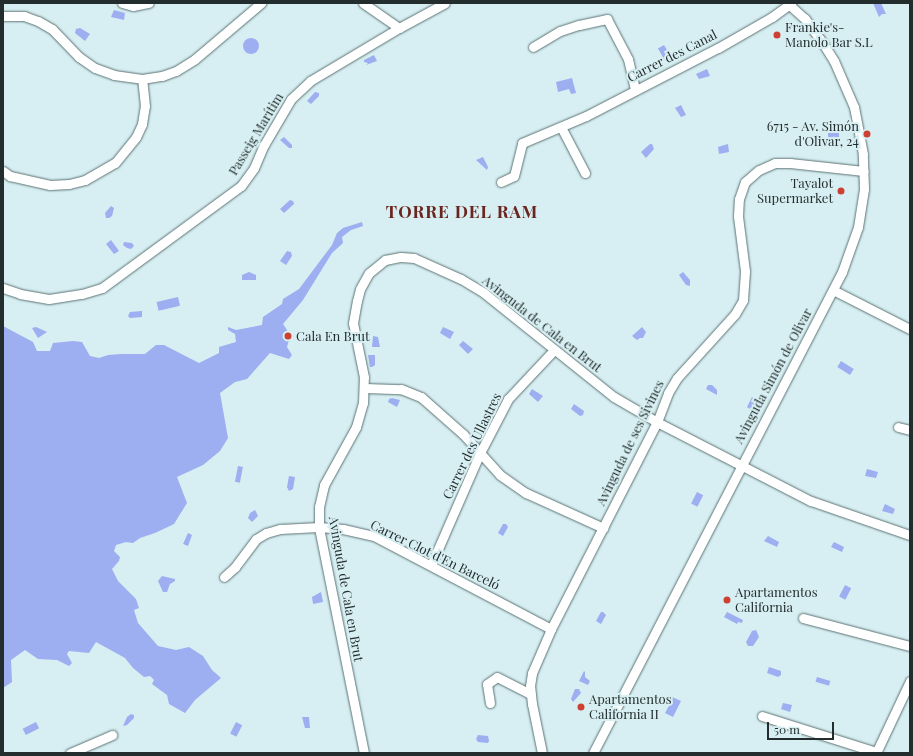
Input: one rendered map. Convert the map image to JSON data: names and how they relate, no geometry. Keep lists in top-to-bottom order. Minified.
{"streets":{"street":["Carrer des Canal","Passeig Marítim","Avinguda de Cala en Brut","Avinguda Simón de Olivar","Avinguda de ses Sivines","Carrer des Ullastres","Carrer Clot d'En Barceló"]},"crossings":[["Carrer des Canal","Avinguda Simón de Olivar"],["Avinguda de Cala en Brut","Avinguda Simón de Olivar"],["Avinguda de Cala en Brut","Avinguda de ses Sivines"],["Avinguda de Cala en Brut","Carrer des Ullastres"],["Avinguda de Cala en Brut","Carrer Clot d'En Barceló"],["Avinguda Simón de Olivar","Avinguda de ses Sivines"],["Avinguda de ses Sivines","Carrer Clot d'En Barceló"],["Carrer des Ullastres","Carrer Clot d'En Barceló"]],"districts":["TORRE DEL RAM"],"places":["Frankie's- Manolo Bar S.L","6715 - Av. Simón d'Olivar, 24","Tayalot Supermarket","Cala En Brut","Apartamentos California","Apartamentos California II"],"scale_bar":"50 m"}
